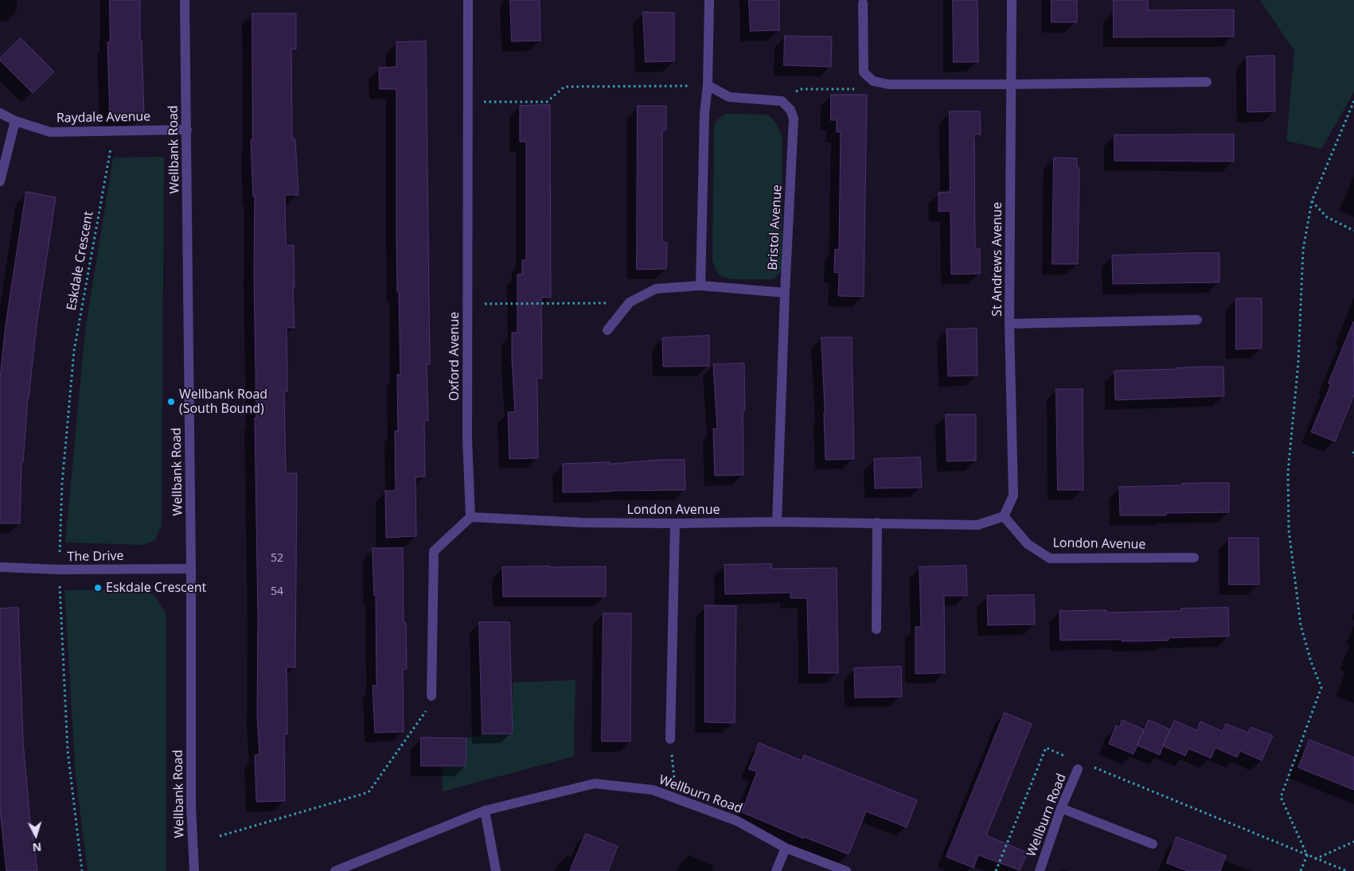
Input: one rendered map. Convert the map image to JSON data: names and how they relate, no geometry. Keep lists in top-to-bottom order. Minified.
{"streets":{"street":["Raydale Avenue","Wellbank Road","Bristol Avenue","St Andrews Avenue","Oxford Avenue","London Avenue","The Drive","Wellburn Road"],"path":["Eskdale Crescent"]},"crossings":[["Raydale Avenue","Wellbank Road"],["Raydale Avenue","Eskdale Crescent"],["Wellbank Road","The Drive"],["Bristol Avenue","London Avenue"],["St Andrews Avenue","London Avenue"],["Eskdale Crescent","The Drive"],["Oxford Avenue","London Avenue"]],"places":["Wellbank Road (South Bound)","Eskdale Crescent"],"house_numbers":["52","54"],"north":"bottom"}
